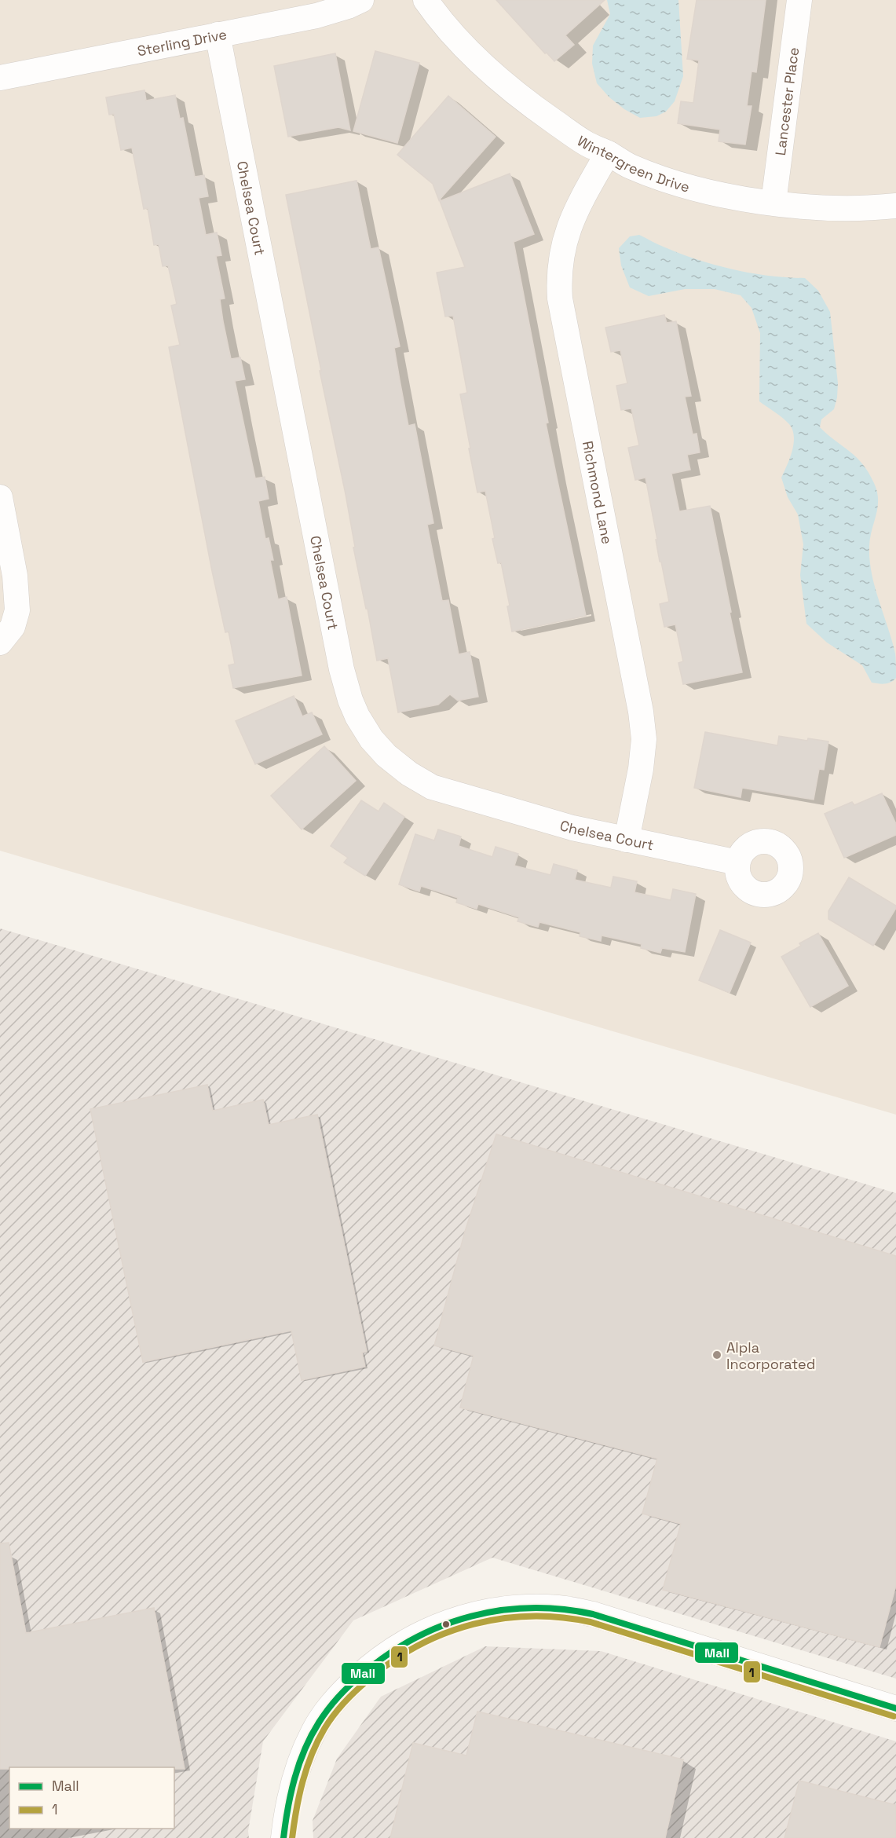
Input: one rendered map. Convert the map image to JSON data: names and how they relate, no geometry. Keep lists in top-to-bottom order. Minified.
{"streets":{"street":["Sterling Drive","Lancester Place","Wintergreen Drive","Chelsea Court","Richmond Lane"]},"crossings":[["Sterling Drive","Chelsea Court"],["Lancester Place","Wintergreen Drive"],["Wintergreen Drive","Richmond Lane"],["Chelsea Court","Richmond Lane"]],"places":["Alpla Incorporated"],"lines":["transit line Mall","transit line 1"],"legend":["Mall","1"]}
